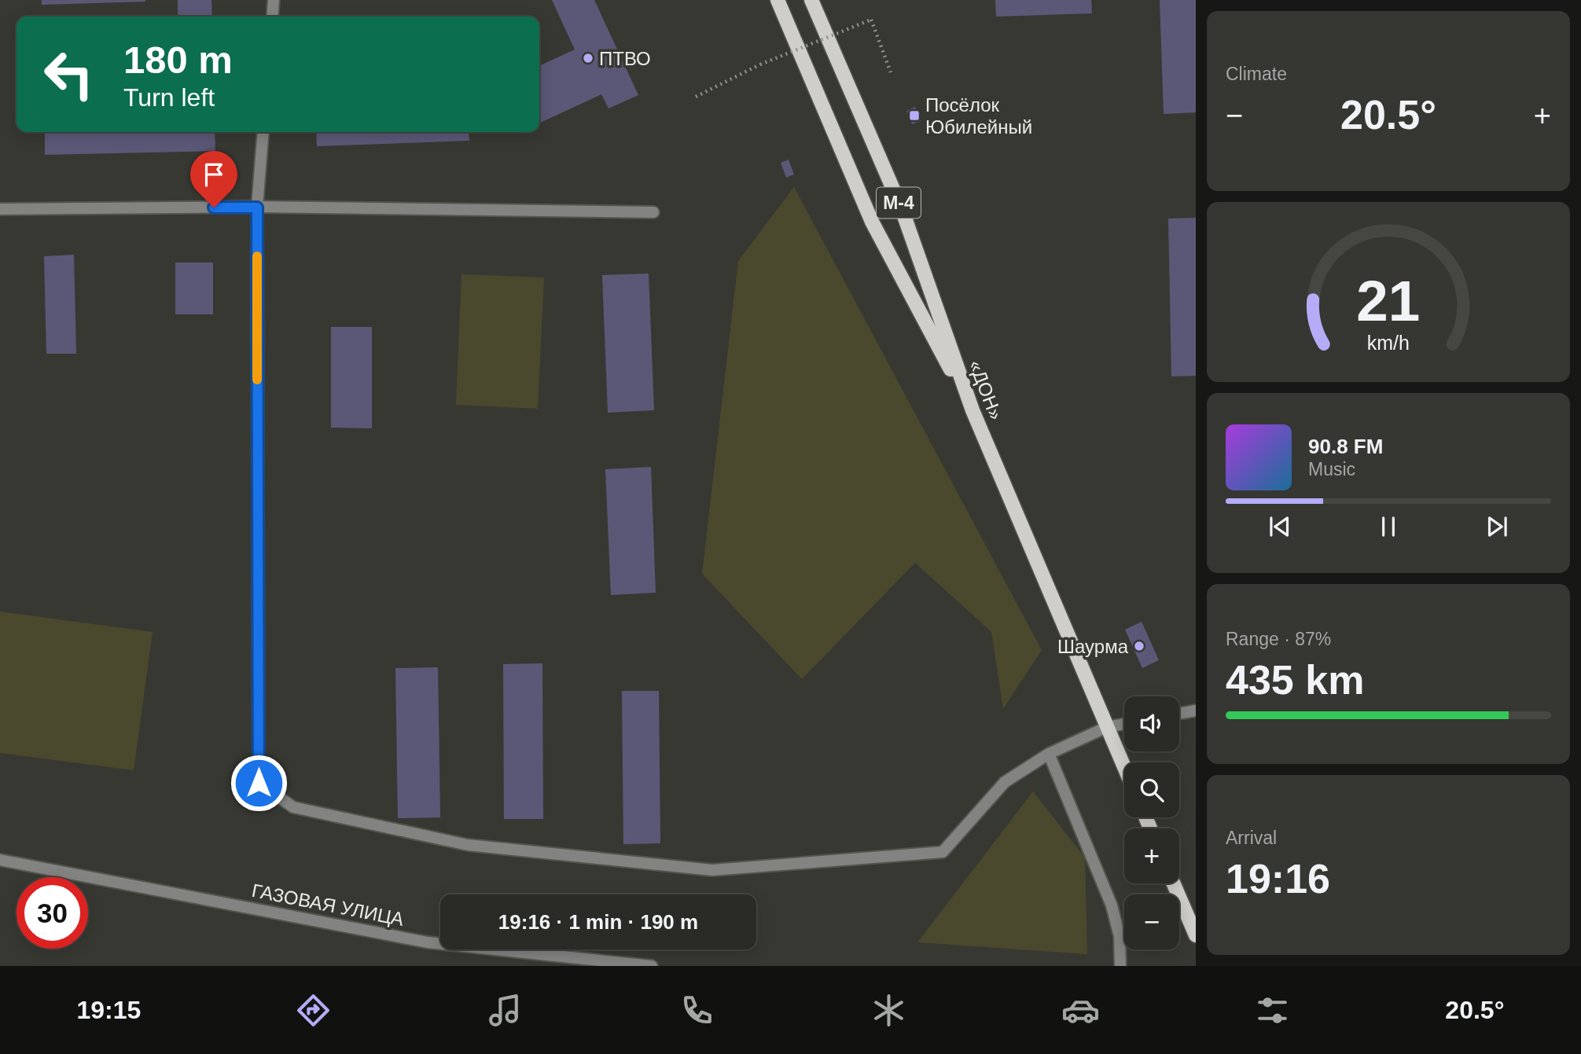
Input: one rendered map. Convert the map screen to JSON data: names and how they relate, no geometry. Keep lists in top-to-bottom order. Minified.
{"streets":{"main road":["М-4","«ДОН»"],"street":["ГАЗОВАЯ УЛИЦА"]},"places":{"other":["ПТВО","Шаурма"],"transit":["Посёлок Юбилейный"]},"page":{"tile":["Climate",["Range · 87%","435 km"],["Arrival","19:16"]],"turn":["180 m","Turn left"],"heat":["−","20.5°","+"],"song":["90.8 FM","Music"],"map_buttons":["+","−"],"limit":"30","trip":"19:16 · 1 min · 190 m","tabs":["19:15","20.5°"],"gauge":["21","km/h"]}}
